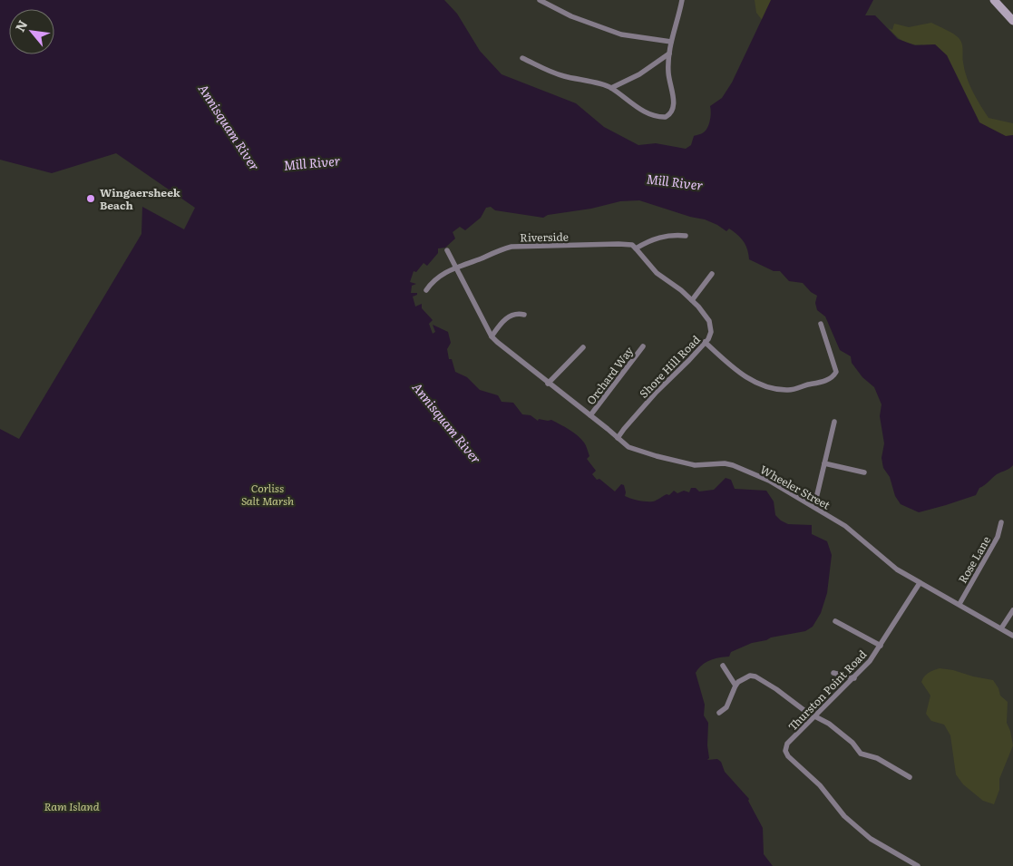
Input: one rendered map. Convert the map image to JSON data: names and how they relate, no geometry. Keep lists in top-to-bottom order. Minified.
{"streets":{"street":["Riverside","Shore Hill Road","Orchard Way","Wheeler Street","Rose Lane","Thurston Point Road"]},"crossings":[["Riverside","Shore Hill Road"],["Riverside","Wheeler Street"],["Shore Hill Road","Wheeler Street"],["Orchard Way","Wheeler Street"],["Wheeler Street","Rose Lane"],["Wheeler Street","Thurston Point Road"]],"water":["Annisquam River","Mill River"],"parks":["Corliss Salt Marsh","Ram Island"],"places":["Wingaersheek Beach"],"north":"top left"}
